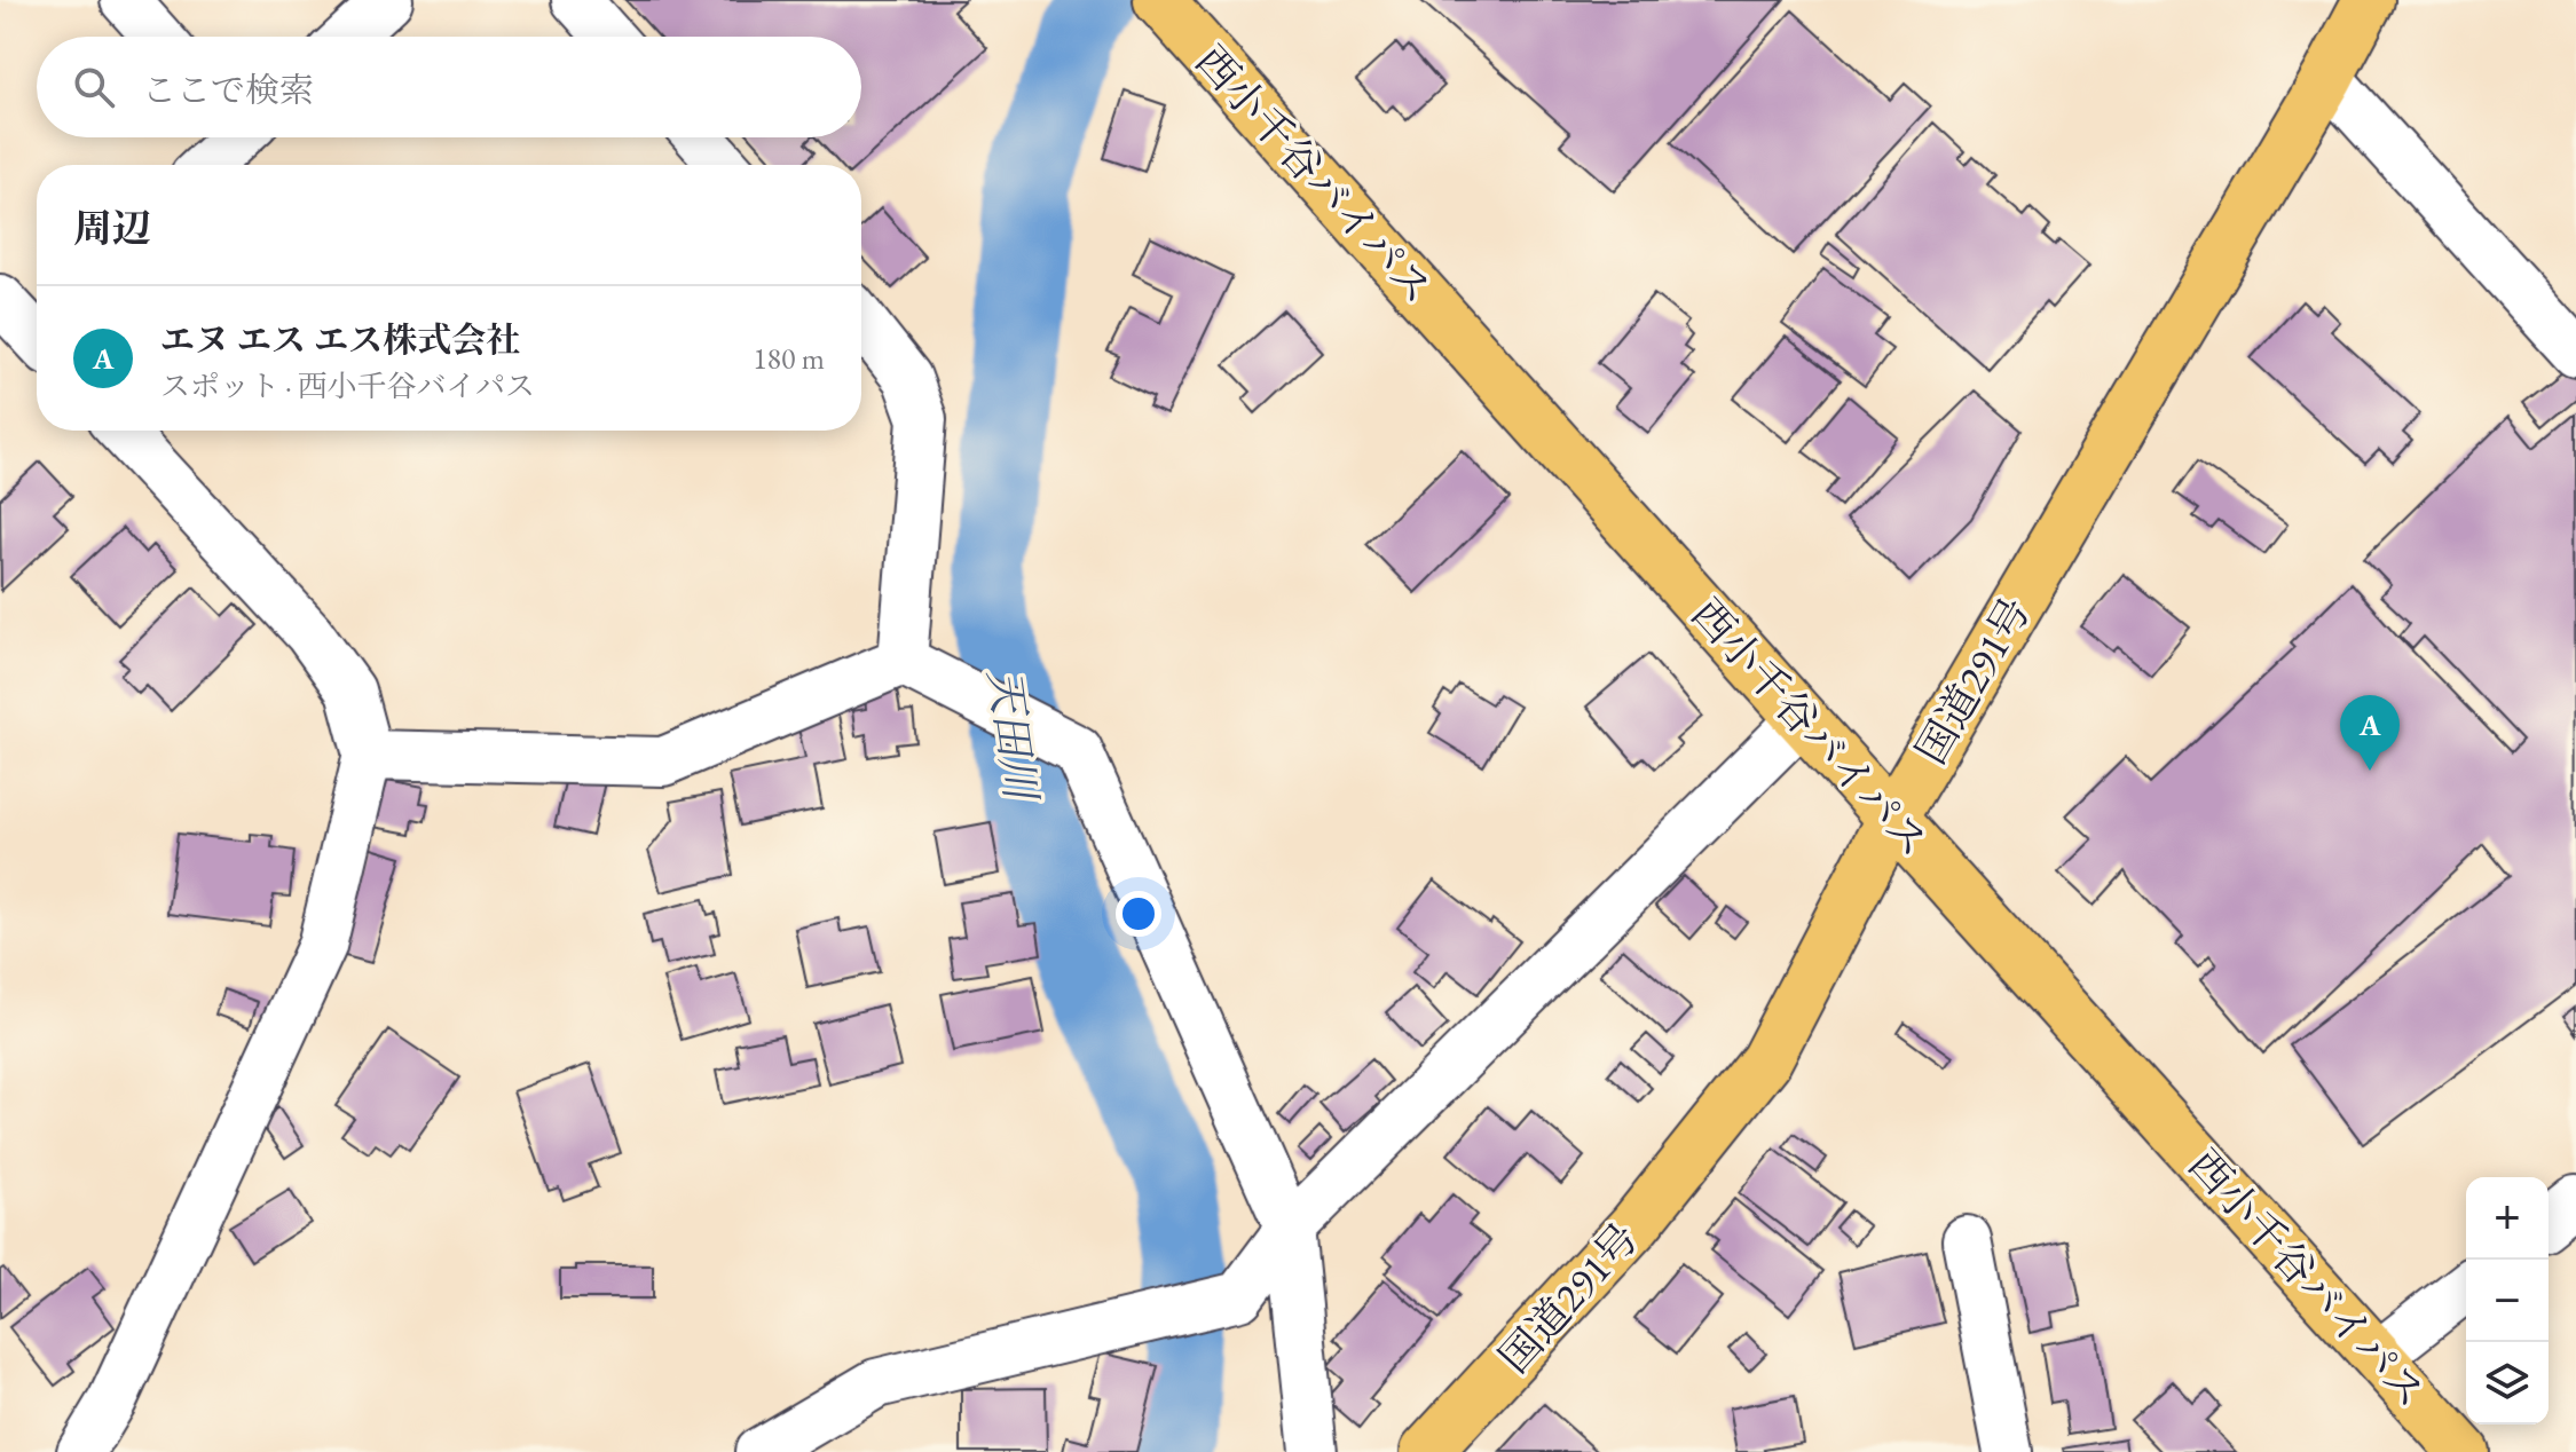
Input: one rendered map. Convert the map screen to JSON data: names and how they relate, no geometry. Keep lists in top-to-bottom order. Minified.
{"streets":{"highway":["西小千谷バイパス","国道291号"]},"crossings":[["西小千谷バイパス","国道291号"]],"water":["天田川"],"page":{"search":"ここで検索","heading":"周辺","list":[{"mark":"A","name":"エヌ エス エス株式会社","note":"スポット · 西小千谷バイパス","value":"180 m"}],"pins":"A","map_buttons":["+","−"]}}
